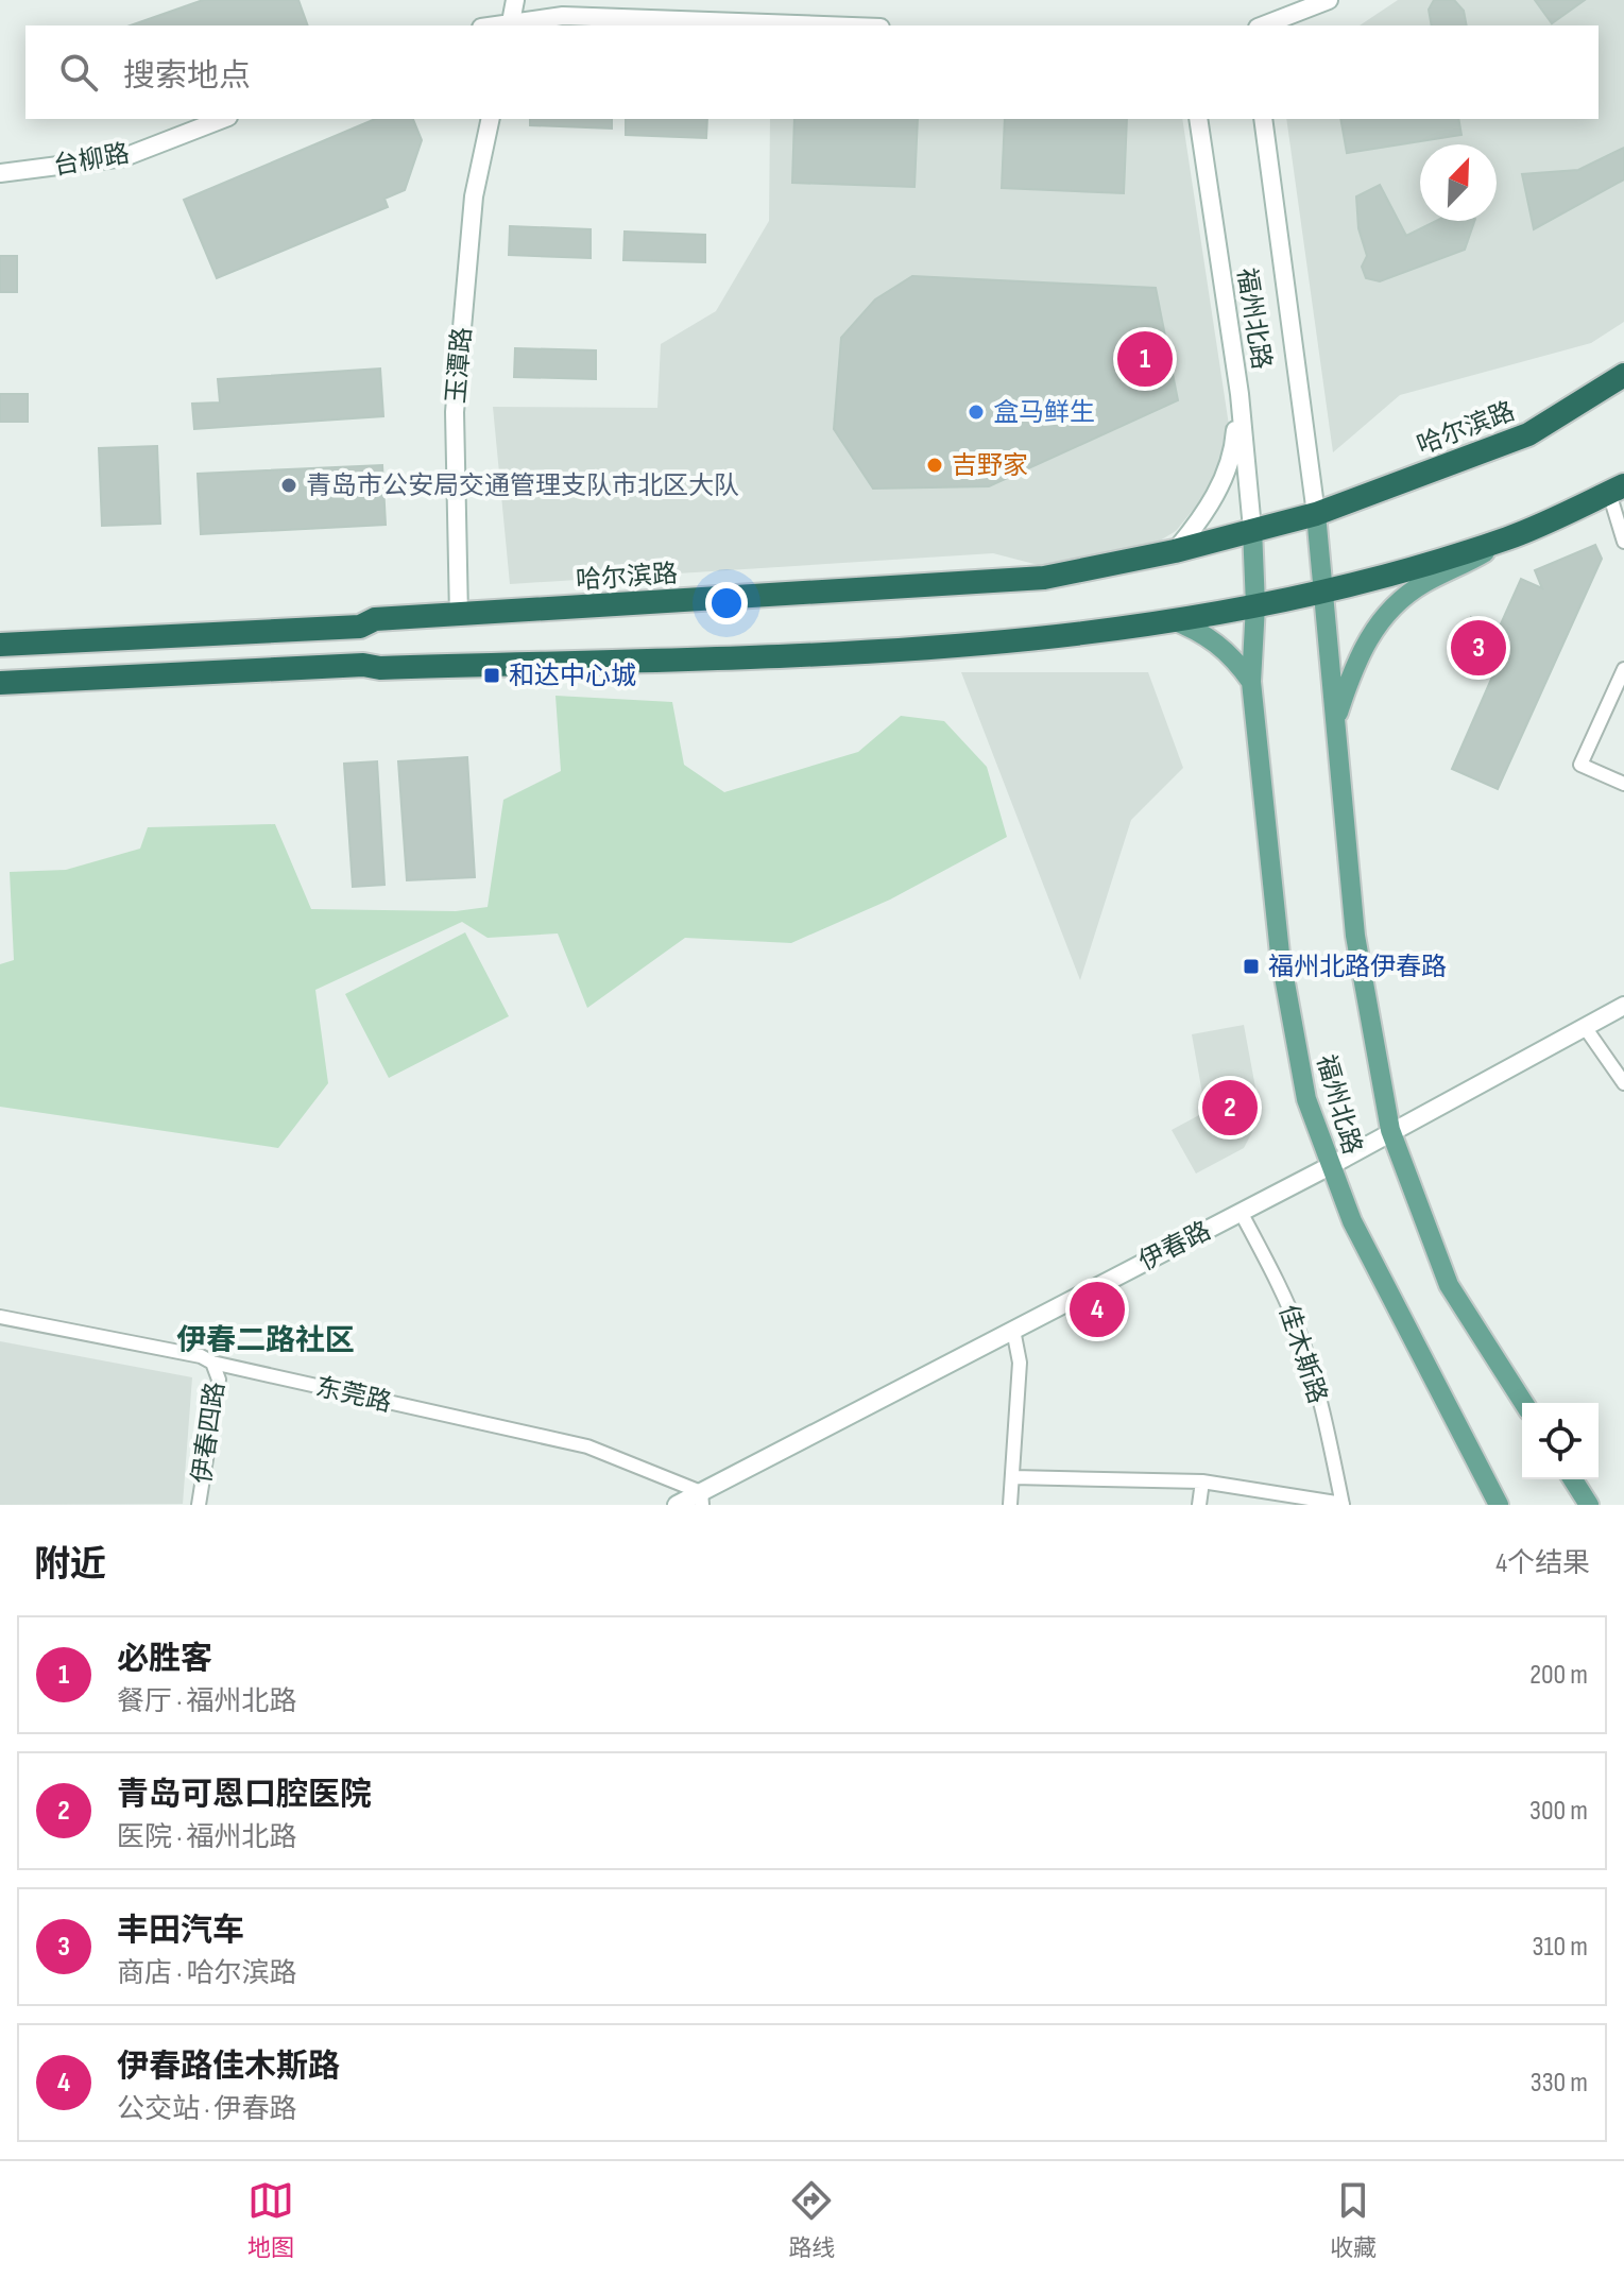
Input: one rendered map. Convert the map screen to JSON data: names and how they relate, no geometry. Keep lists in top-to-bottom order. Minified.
{"streets":{"highway":["哈尔滨路"],"main road":["福州北路"],"street":["台柳路","玉潭路","伊春路","佳木斯路","东莞路","伊春四路"]},"crossings":[["福州北路","哈尔滨路"],["福州北路","伊春路"],["玉潭路","哈尔滨路"],["伊春路","佳木斯路"],["伊春路","东莞路"],["东莞路","伊春四路"]],"districts":["伊春二路社区"],"places":{"other":["盒马鲜生","吉野家","青岛市公安局交通管理支队市北区大队"],"transit":["和达中心城","福州北路伊春路"]},"north":"top right","page":{"search":"搜索地点","pins":["1","3","2","4"],"heading":["附近","4个结果"],"list":[{"mark":"1","name":"必胜客","note":"餐厅 · 福州北路","value":"200 m"},{"mark":"2","name":"青岛可恩口腔医院","note":"医院 · 福州北路","value":"300 m"},{"mark":"3","name":"丰田汽车","note":"商店 · 哈尔滨路","value":"310 m"},{"mark":"4","name":"伊春路佳木斯路","note":"公交站 · 伊春路","value":"330 m"}],"nav":["地图","路线","收藏"]}}
